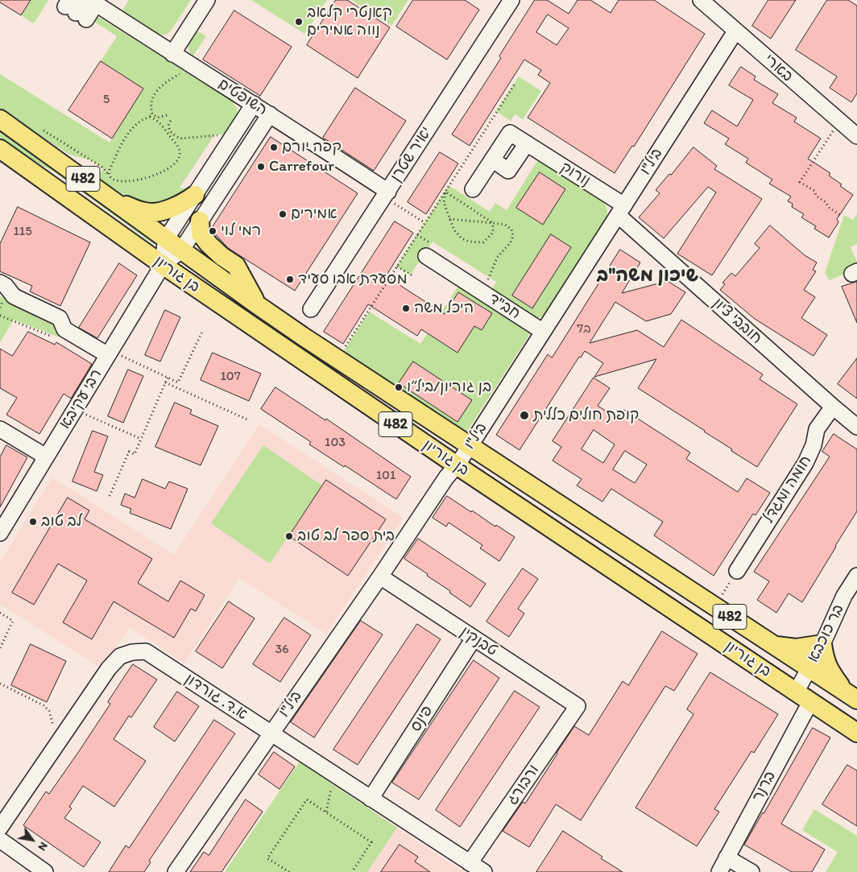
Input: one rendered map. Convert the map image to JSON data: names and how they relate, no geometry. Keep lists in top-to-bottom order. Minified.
{"streets":{"main road":["482","בן גוריון"],"street":["בארי","השופטים","יאיר שטרן","ביל\"ו","נורוק","חב\"ד","חובבי ציון","רבי עקיבא","חומה ומגדל","בר כוכבא","טבנקין","א.ד. גורדון","פינס","ורבורג","ברנר"]},"crossings":[["בארי","ביל\"ו"],["השופטים","יאיר שטרן"],["ביל\"ו","נורוק"],["ביל\"ו","בן גוריון"],["ביל\"ו","חב\"ד"],["ביל\"ו","חובבי ציון"],["ביל\"ו","טבנקין"],["ביל\"ו","א.ד. גורדון"],["נורוק","חובבי ציון"],["בן גוריון","רבי עקיבא"],["בן גוריון","בר כוכבא"],["בן גוריון","ברנר"],["חובבי ציון","חומה ומגדל"],["בר כוכבא","ברנר"],["טבנקין","פינס"],["טבנקין","ורבורג"],["א.ד. גורדון","פינס"],["א.ד. גורדון","ורבורג"]],"districts":["שיכון משה\"ב"],"places":["קאנטרי קלאב נווה אמירים","קפה יורם","Carrefour","אמירים","רמי לוי","מסעדת אבו סעיד","היכל משה","בן גוריון/ביל״ו","קופת חולים כללית","לב טוב","בית ספר לב טוב"],"house_numbers":["5","115","7ב","107","103","101","36"],"north":"bottom right"}
